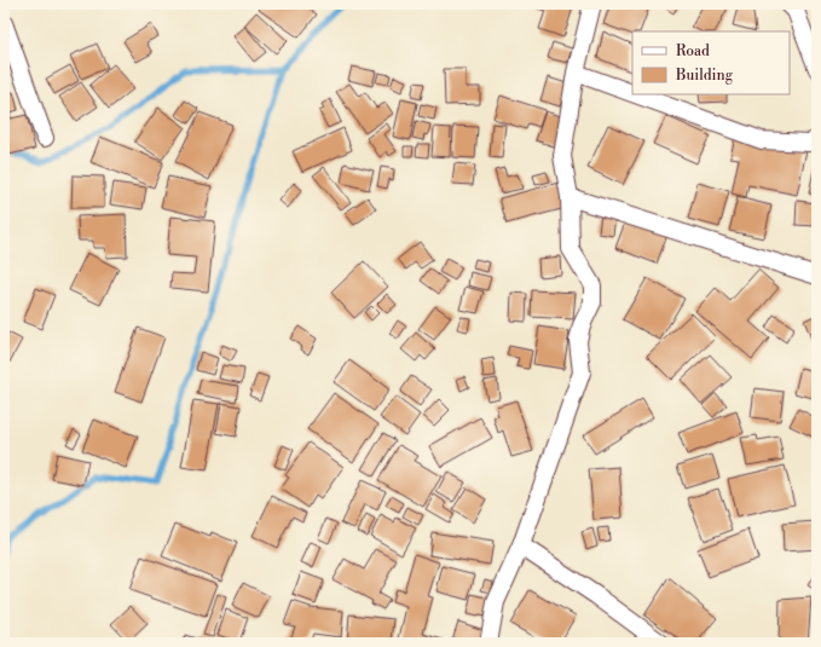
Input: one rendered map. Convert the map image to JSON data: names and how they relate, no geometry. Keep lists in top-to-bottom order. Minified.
{"legend":["Road","Building"]}
